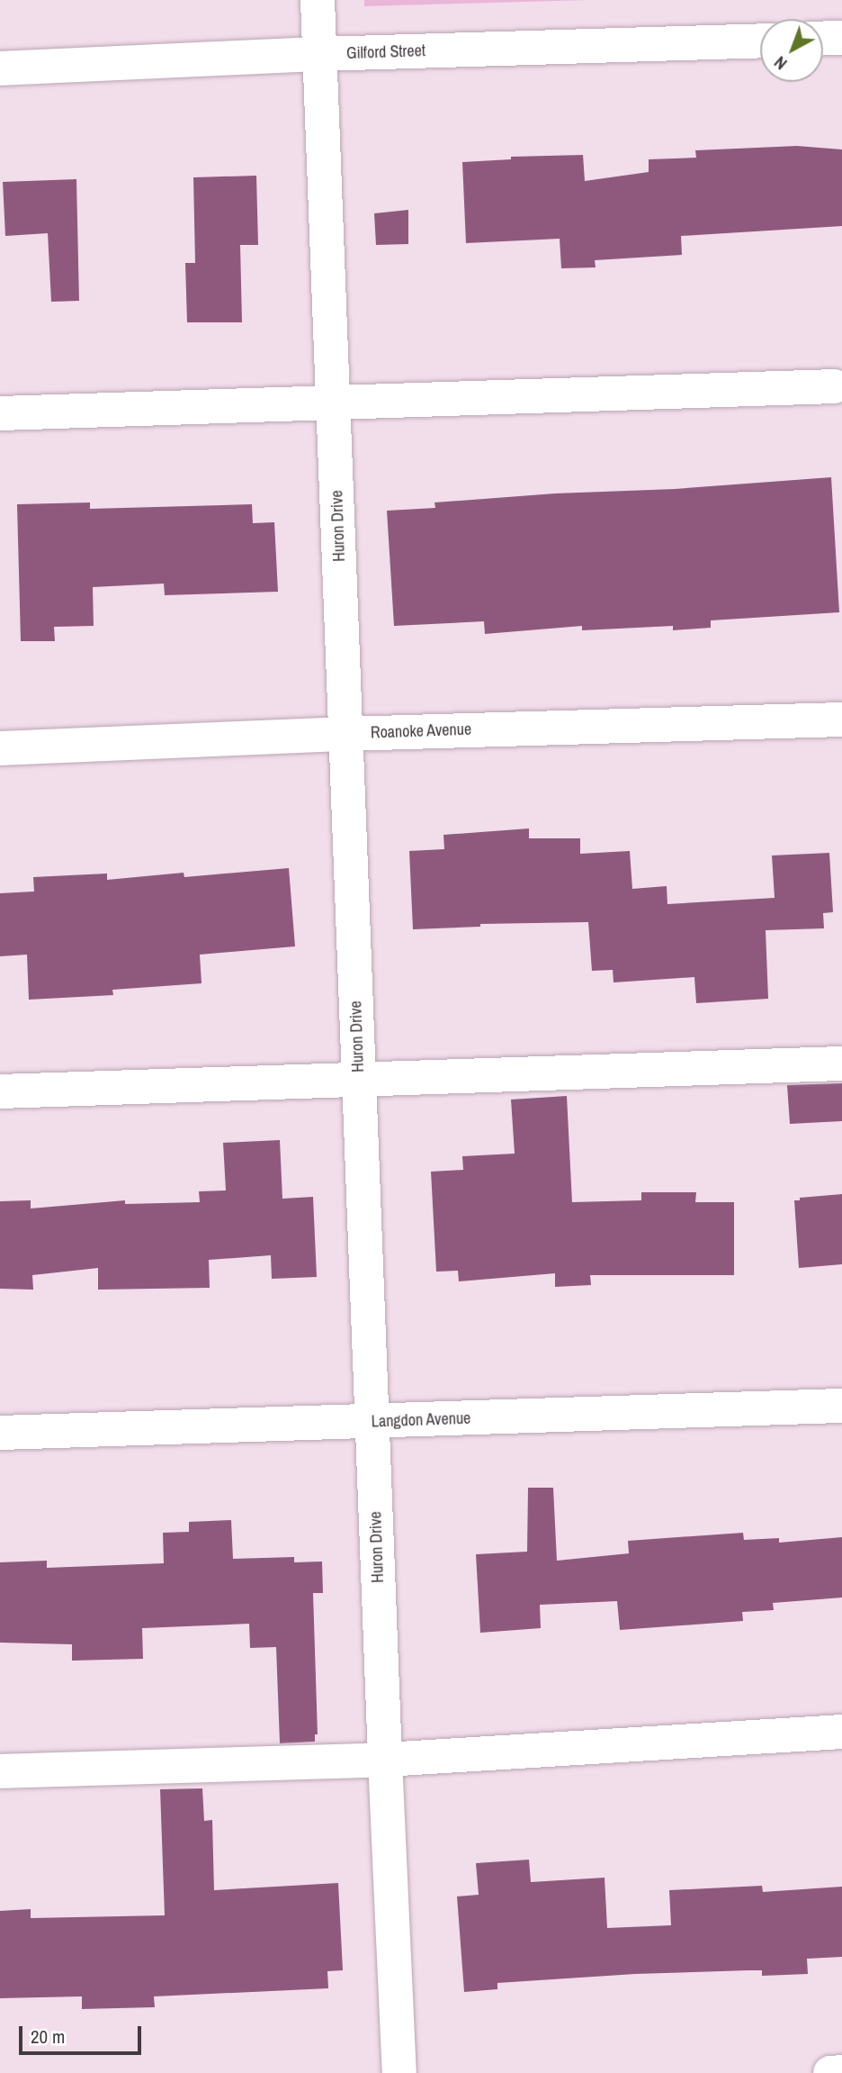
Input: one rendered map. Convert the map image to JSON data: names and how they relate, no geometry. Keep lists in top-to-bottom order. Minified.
{"streets":{"street":["Gilford Street","Huron Drive","Roanoke Avenue","Langdon Avenue"]},"crossings":[["Gilford Street","Huron Drive"],["Huron Drive","Roanoke Avenue"],["Huron Drive","Langdon Avenue"]],"scale_bar":"20 m","north":"bottom left"}
